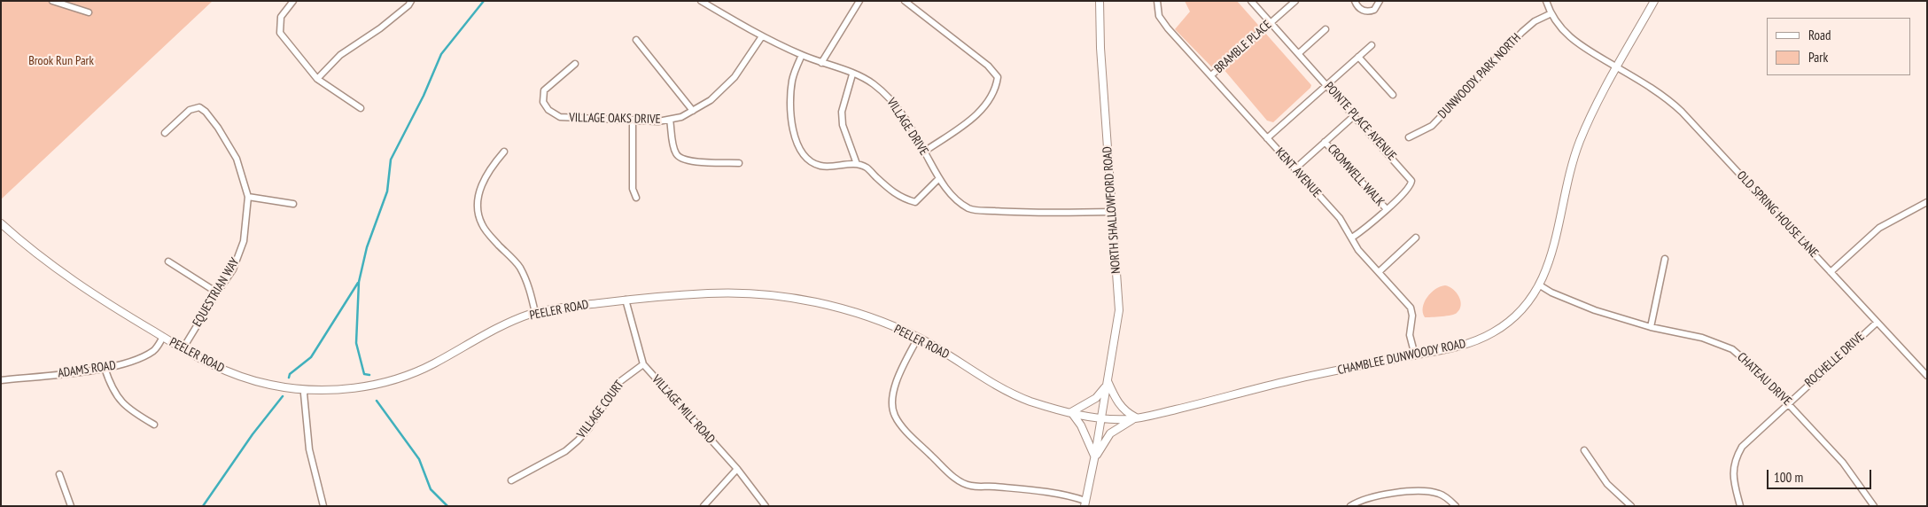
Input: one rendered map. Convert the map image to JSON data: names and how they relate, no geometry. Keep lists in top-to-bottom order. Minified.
{"streets":{"street":["BRAMBLE PLACE","DUNWOODY PARK NORTH","VILLAGE OAKS DRIVE","POINTE PLACE AVENUE","VILLAGE DRIVE","KENT AVENUE","CROMWELL WALK","NORTH SHALLOWFORD ROAD","OLD SPRING HOUSE LANE","EQUESTRIAN WAY","PEELER ROAD","CHAMBLEE DUNWOODY ROAD","ROCHELLE DRIVE","ADAMS ROAD","CHATEAU DRIVE","VILLAGE COURT","VILLAGE MILL ROAD"]},"crossings":[["BRAMBLE PLACE","POINTE PLACE AVENUE"],["BRAMBLE PLACE","KENT AVENUE"],["DUNWOODY PARK NORTH","OLD SPRING HOUSE LANE"],["VILLAGE OAKS DRIVE","VILLAGE DRIVE"],["POINTE PLACE AVENUE","KENT AVENUE"],["POINTE PLACE AVENUE","CROMWELL WALK"],["VILLAGE DRIVE","NORTH SHALLOWFORD ROAD"],["KENT AVENUE","CHAMBLEE DUNWOODY ROAD"],["NORTH SHALLOWFORD ROAD","PEELER ROAD"],["NORTH SHALLOWFORD ROAD","CHAMBLEE DUNWOODY ROAD"],["OLD SPRING HOUSE LANE","CHAMBLEE DUNWOODY ROAD"],["OLD SPRING HOUSE LANE","ROCHELLE DRIVE"],["EQUESTRIAN WAY","PEELER ROAD"],["PEELER ROAD","CHAMBLEE DUNWOODY ROAD"],["PEELER ROAD","ADAMS ROAD"],["PEELER ROAD","VILLAGE MILL ROAD"],["CHAMBLEE DUNWOODY ROAD","CHATEAU DRIVE"],["ROCHELLE DRIVE","CHATEAU DRIVE"],["VILLAGE COURT","VILLAGE MILL ROAD"]],"parks":["Brook Run Park"],"legend":["Road","Park"],"scale_bar":"100 m"}
